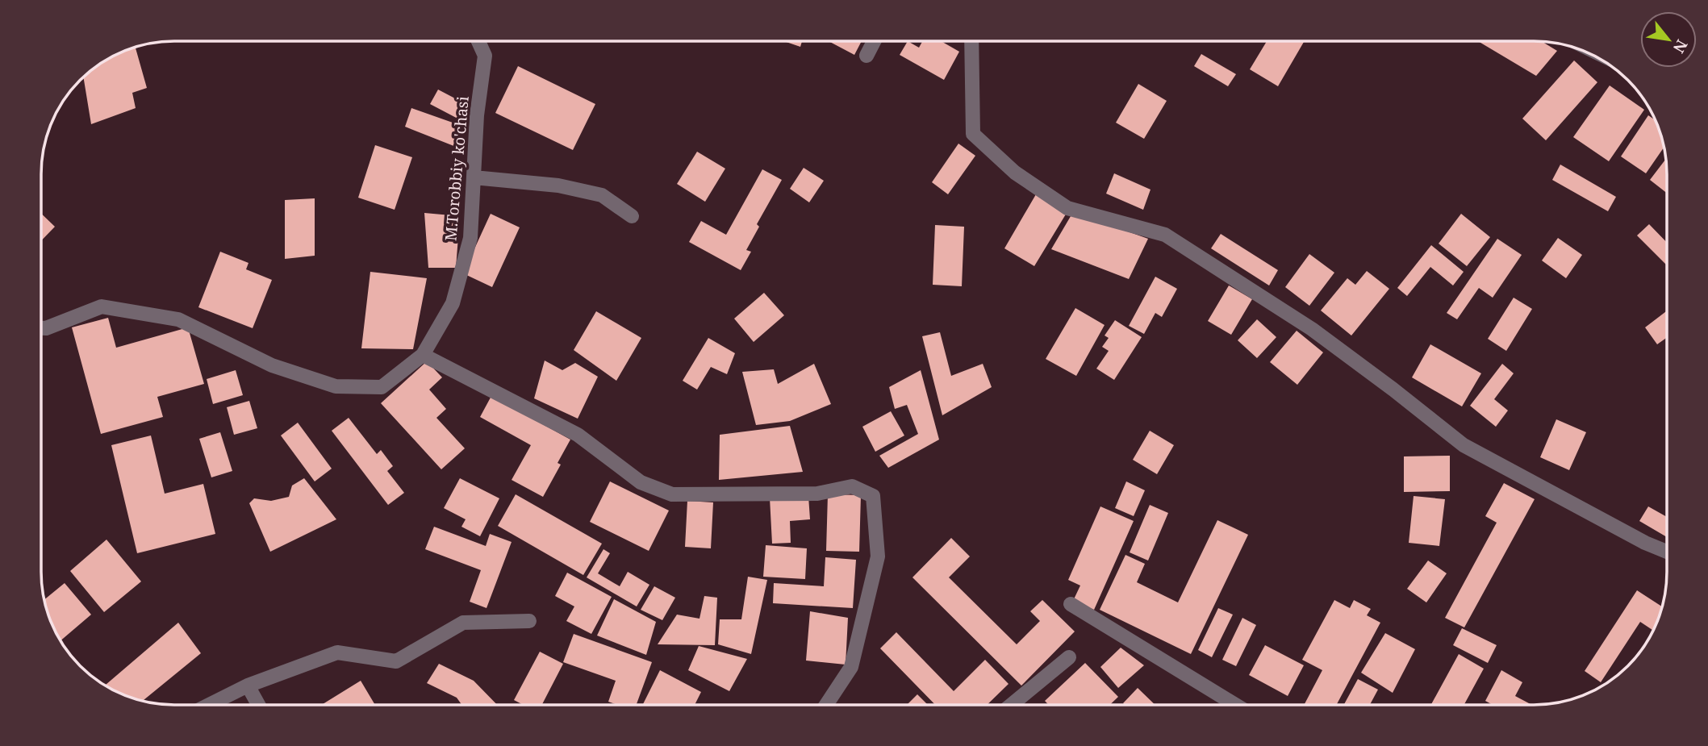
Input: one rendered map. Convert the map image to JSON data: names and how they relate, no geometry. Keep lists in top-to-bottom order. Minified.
{"streets":{"street":["M.Torobbiy ko'chasi"]},"north":"bottom right"}
